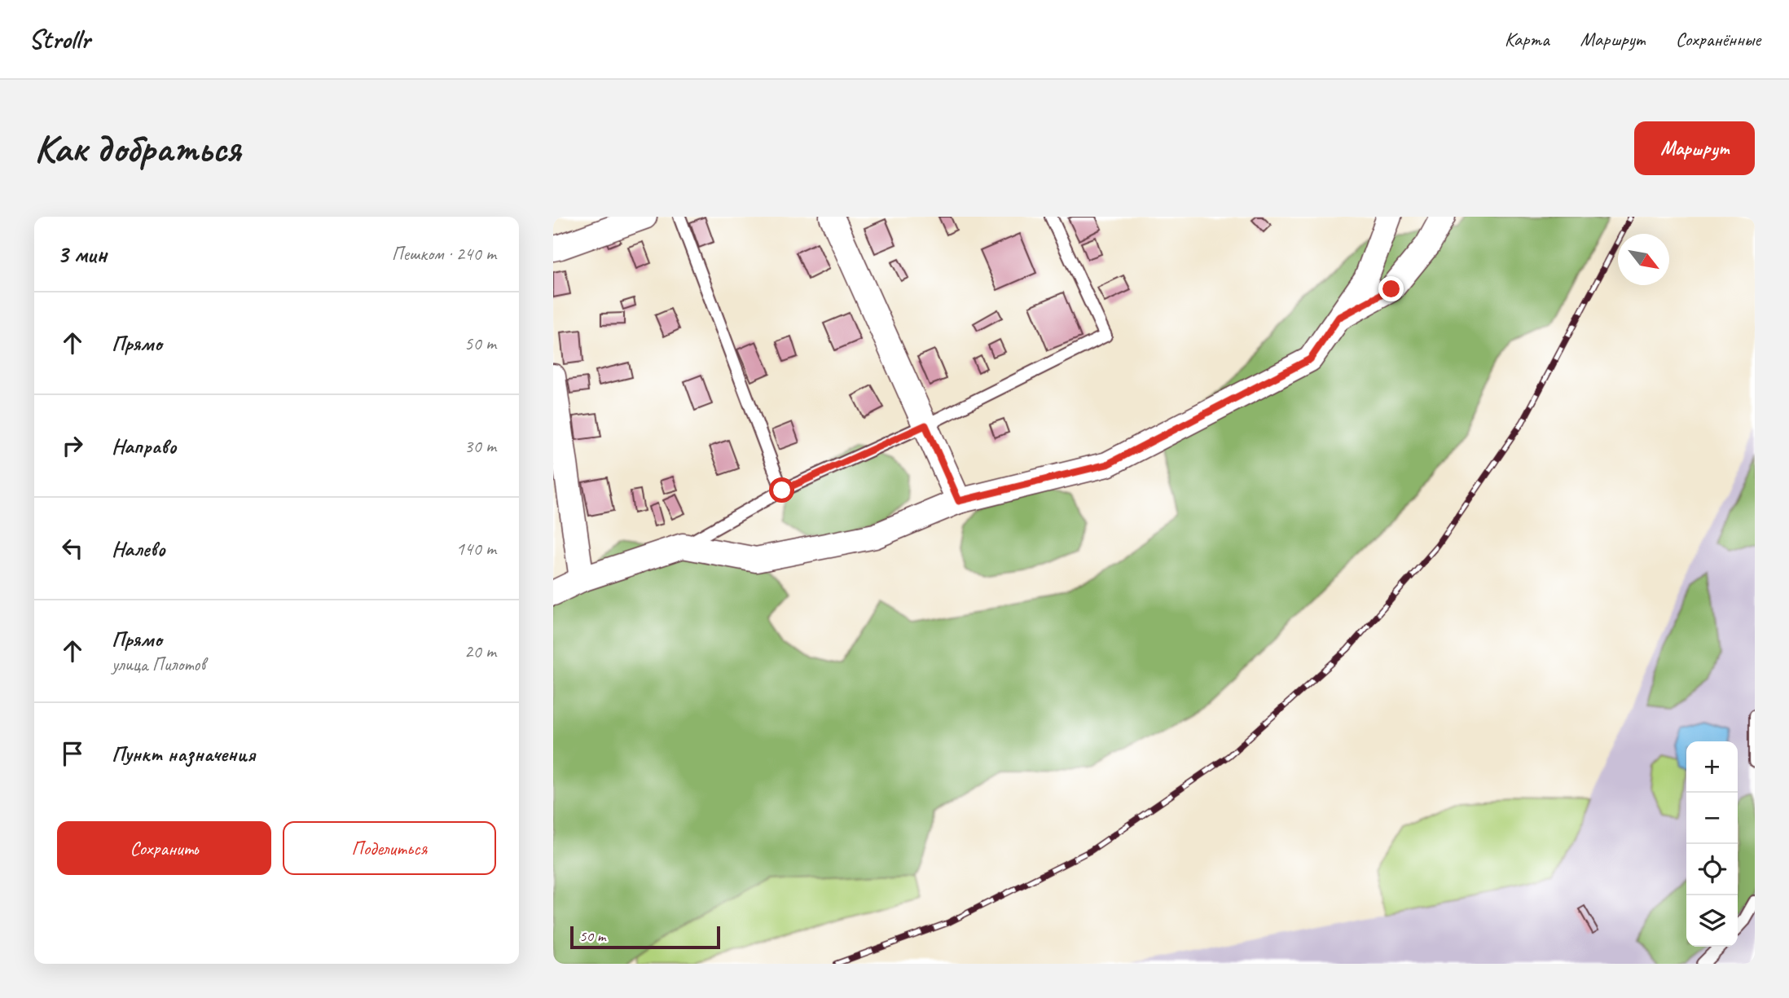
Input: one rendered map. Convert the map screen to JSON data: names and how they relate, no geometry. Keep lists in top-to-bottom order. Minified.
{"scale_bar":"50 m","north":"bottom right","page":{"header":"Strollr","nav":["Карта","Маршрут","Сохранённые"],"buttons":["Маршрут",["Сохранить","Поделиться"]],"title":"Как добраться","heading":["3 мин","Пешком · 240 m"],"list":[["Прямо","50 m"],["Направо","30 m"],["Налево","140 m"],["Прямо","улица Пилотов","20 m"],"Пункт назначения"],"map_buttons":["+","−"],"scale":"50 m"}}
